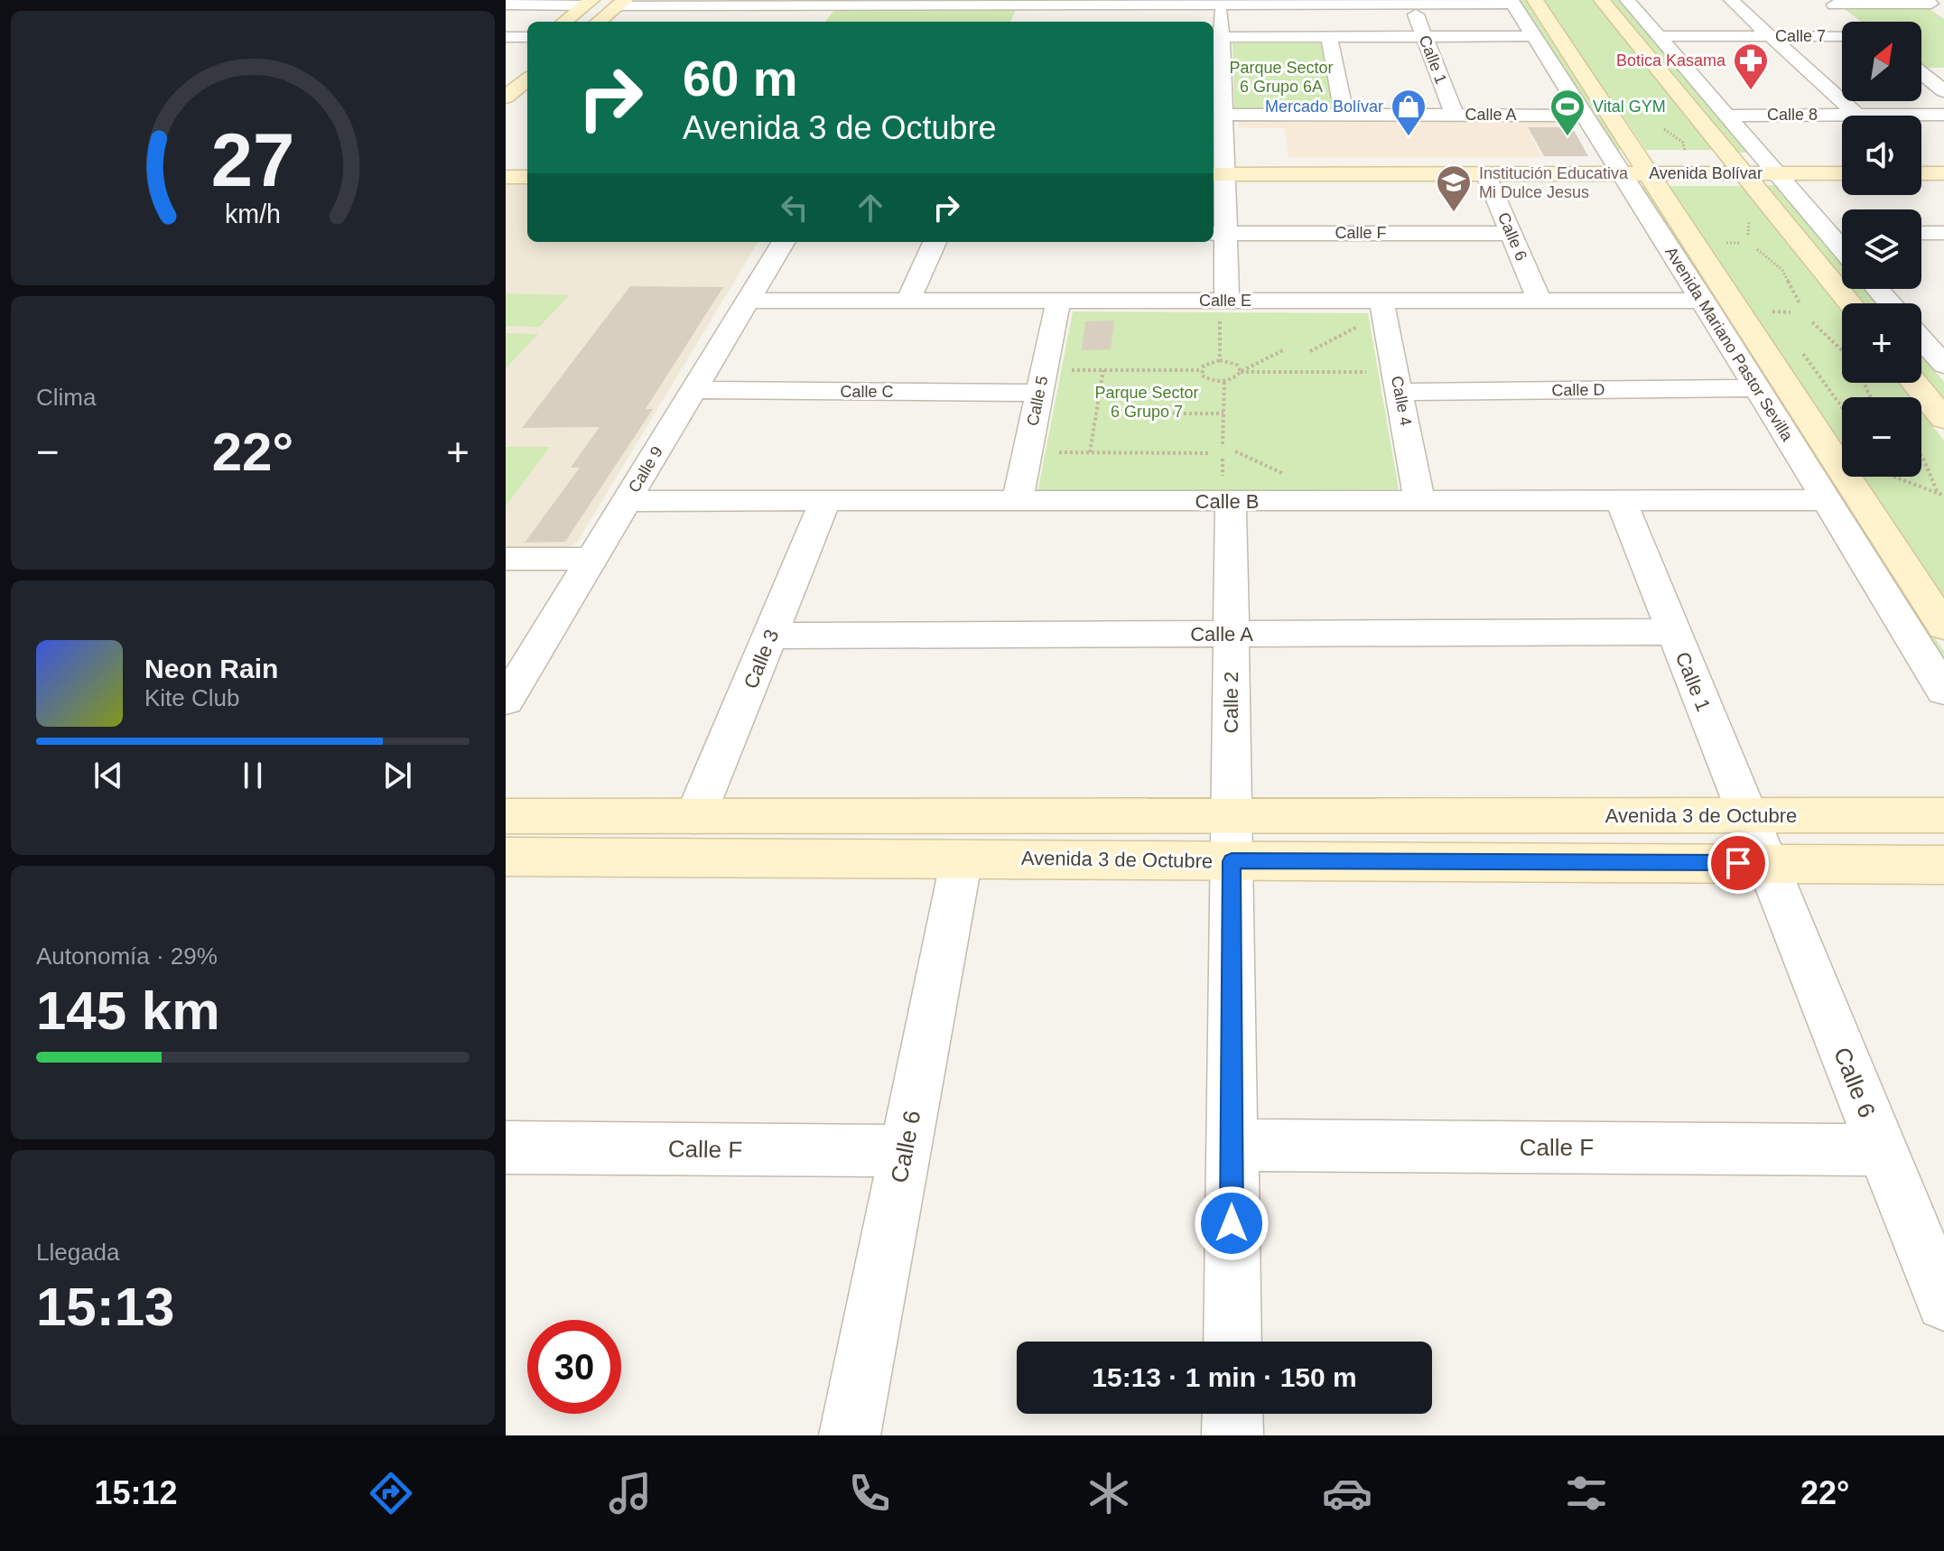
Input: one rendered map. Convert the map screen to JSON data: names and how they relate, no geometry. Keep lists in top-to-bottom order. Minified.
{"streets":{"street":["Calle 7","Calle 1","Calle A","Calle 8","Avenida Bolívar","Calle F","Calle 6","Calle E","Avenida Mariano Pastor Sevilla","Calle D","Calle C","Calle 5","Calle 4","Calle 9","Calle B","Calle 3","Calle 2","Avenida 3 de Octubre"]},"crossings":[["Calle 1","Calle A"],["Calle 1","Calle 6"],["Calle 1","Calle B"],["Calle 1","Avenida 3 de Octubre"],["Calle A","Avenida Mariano Pastor Sevilla"],["Calle A","Calle 3"],["Calle A","Calle 2"],["Avenida Bolívar","Calle 6"],["Avenida Bolívar","Avenida Mariano Pastor Sevilla"],["Calle F","Calle 6"],["Calle 6","Calle E"],["Calle 6","Avenida 3 de Octubre"],["Calle E","Avenida Mariano Pastor Sevilla"],["Calle E","Calle 5"],["Calle E","Calle 4"],["Calle E","Calle 9"],["Avenida Mariano Pastor Sevilla","Calle D"],["Avenida Mariano Pastor Sevilla","Calle B"],["Calle D","Calle 4"],["Calle C","Calle 5"],["Calle C","Calle 9"],["Calle 5","Calle B"],["Calle 4","Calle B"],["Calle 9","Calle B"],["Calle B","Calle 3"],["Calle B","Calle 2"],["Calle 3","Avenida 3 de Octubre"],["Calle 2","Avenida 3 de Octubre"]],"parks":["Parque Sector 6 Grupo 6A","Parque Sector 6 Grupo 7"],"places":{"pharmacy":["Botica Kasama"],"shop":["Mercado Bolívar"],"sports":["Vital GYM"],"school or university":["Institución Educativa Mi Dulce Jesus"]},"north":"top right","page":{"map_buttons":["+","−"],"turn":["60 m","Avenida 3 de Octubre"],"tile":["Clima",["Autonomía · 29%","145 km"],["Llegada","15:13"]],"heat":["−","22°","+"],"song":["Neon Rain","Kite Club"],"limit":"30","trip":"15:13 · 1 min · 150 m","tabs":["15:12","22°"],"gauge":["27","km/h"]}}
